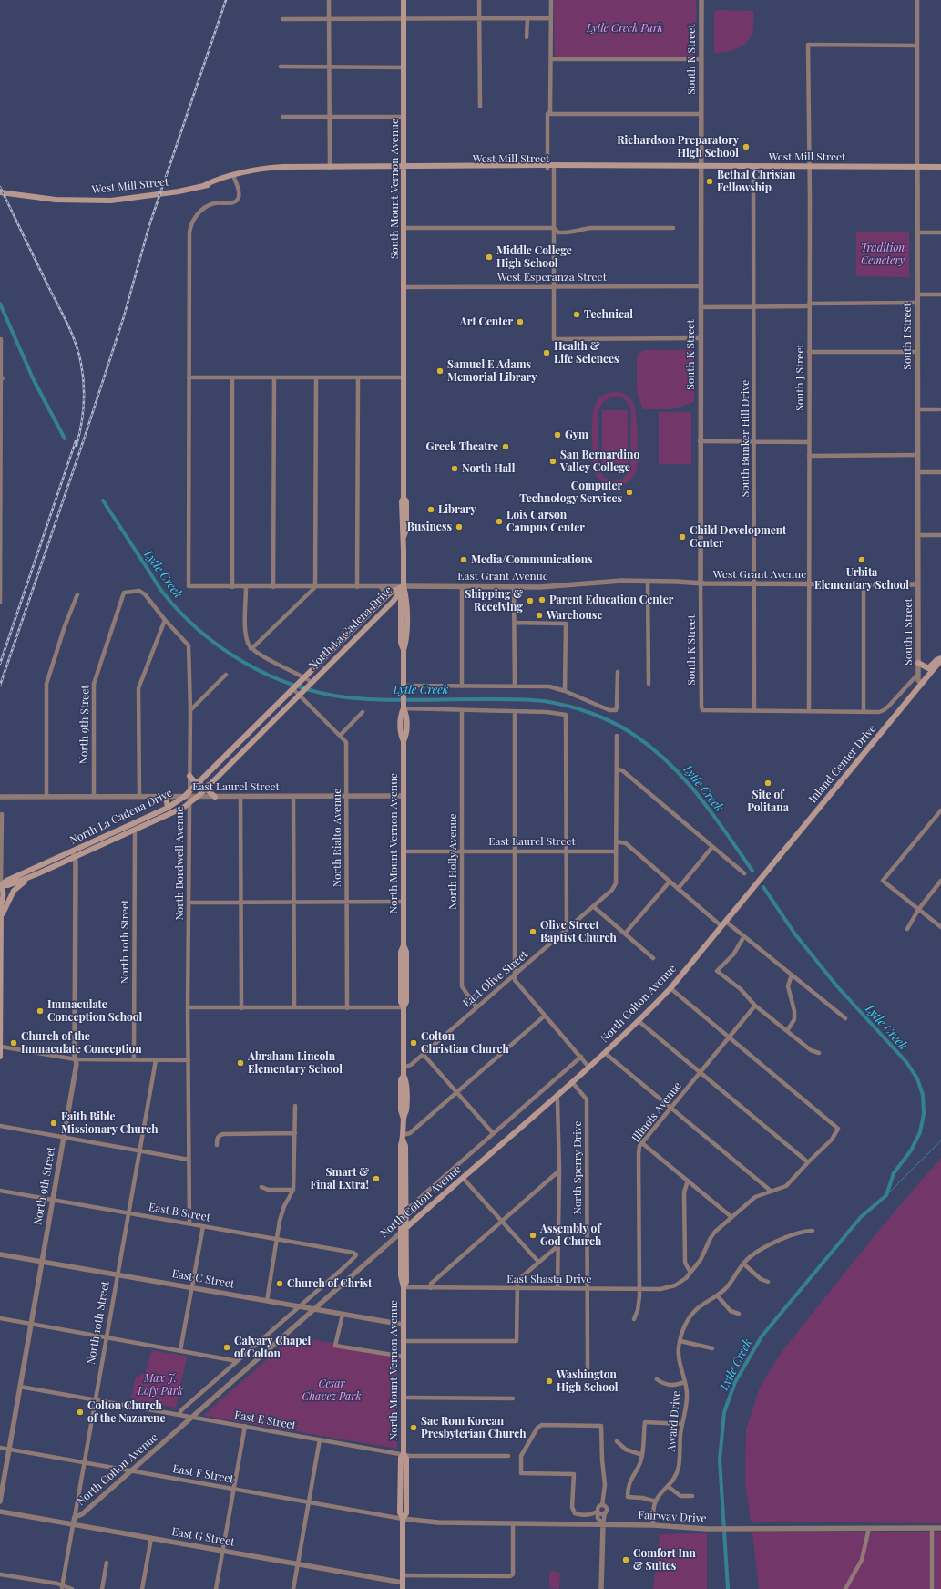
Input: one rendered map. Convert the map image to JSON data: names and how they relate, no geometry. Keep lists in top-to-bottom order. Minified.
{"streets":{"main road":["West Mill Street","South Mount Vernon Avenue","North La Cadena Drive","Inland Center Drive","North Mount Vernon Avenue","North Colton Avenue"],"street":["South K Street","West Esperanza Street","South I Street","South J Street","South Bunker Hill Drive","West Grant Avenue","East Grant Avenue","North 9th Street","East Laurel Street","North Rialto Avenue","North Holly Avenue","North Bordwell Avenue","North 10th Street","East Olive Street","Illinois Avenue","North Sperry Drive","East B Street","East C Street","East Shasta Drive","East E Street","Award Drive","East F Street","Fairway Drive","East G Street"]},"crossings":[["South K Street","West Mill Street"],["South K Street","West Esperanza Street"],["South K Street","South I Street"],["South K Street","West Grant Avenue"],["West Mill Street","South Mount Vernon Avenue"],["West Mill Street","South I Street"],["West Mill Street","South J Street"],["West Mill Street","South Bunker Hill Drive"],["South Mount Vernon Avenue","West Esperanza Street"],["South Mount Vernon Avenue","North Mount Vernon Avenue"],["South I Street","South J Street"],["South I Street","South Bunker Hill Drive"],["South I Street","West Grant Avenue"],["South I Street","Inland Center Drive"],["South J Street","West Grant Avenue"],["South Bunker Hill Drive","West Grant Avenue"],["West Grant Avenue","East Grant Avenue"],["East Grant Avenue","North La Cadena Drive"],["East Grant Avenue","North Mount Vernon Avenue"],["North La Cadena Drive","North 9th Street"],["North La Cadena Drive","East Laurel Street"],["North La Cadena Drive","North Rialto Avenue"],["North La Cadena Drive","North Mount Vernon Avenue"],["North La Cadena Drive","North Bordwell Avenue"],["North La Cadena Drive","North 10th Street"],["North 9th Street","East Laurel Street"],["North 9th Street","North Bordwell Avenue"],["North 9th Street","East B Street"],["North 9th Street","East C Street"],["North 9th Street","East E Street"],["North 9th Street","East F Street"],["Inland Center Drive","North Colton Avenue"],["East Laurel Street","North Rialto Avenue"],["East Laurel Street","North Mount Vernon Avenue"],["East Laurel Street","North Holly Avenue"],["East Laurel Street","North Bordwell Avenue"],["East Laurel Street","East Olive Street"],["North Mount Vernon Avenue","East Olive Street"],["North Mount Vernon Avenue","North Colton Avenue"],["North Mount Vernon Avenue","East C Street"],["North Mount Vernon Avenue","East Shasta Drive"],["North Mount Vernon Avenue","East E Street"],["North Mount Vernon Avenue","East F Street"],["North Mount Vernon Avenue","Fairway Drive"],["North Mount Vernon Avenue","East G Street"],["North Holly Avenue","East Olive Street"],["North Bordwell Avenue","East B Street"],["North 10th Street","North Colton Avenue"],["North 10th Street","East B Street"],["North 10th Street","East C Street"],["North 10th Street","East E Street"],["North 10th Street","East F Street"],["North 10th Street","East G Street"],["North Colton Avenue","North Sperry Drive"],["North Colton Avenue","East C Street"],["North Colton Avenue","East E Street"],["North Colton Avenue","East F Street"],["Illinois Avenue","East Shasta Drive"],["North Sperry Drive","East Shasta Drive"],["East B Street","East C Street"],["East F Street","Fairway Drive"]],"water":["Lytle Creek"],"parks":["Lytle Creek Park","Tradition Cemetery","Max J. Lofy Park","Cesar Chavez Park"],"places":["Richardson Preparatory High School","Bethal Chrisian Fellowship","Middle College High School","Technical","Art Center","Health & Life Sciences","Samuel E Adams Memorial Library","Gym","Greek Theatre","San Bernardino Valley College","North Hall","Computer Technology Services","Library","Lois Carson Campus Center","Business","Child Development Center","Media/Communications","Urbita Elementary School","Parent Education Center","Shipping & Receiving","Warehouse","Site of Politana","Olive Street Baptist Church","Immaculate Conception School","Church of the Immaculate Conception","Colton Christian Church","Abraham Lincoln Elementary School","Faith Bible Missionary Church","Smart & Final Extra!","Assembly of God Church","Church of Christ","Calvary Chapel of Colton","Washington High School","Colton Church of the Nazarene","Sae Rom Korean Presbyterian Church","Comfort Inn & Suites"]}
